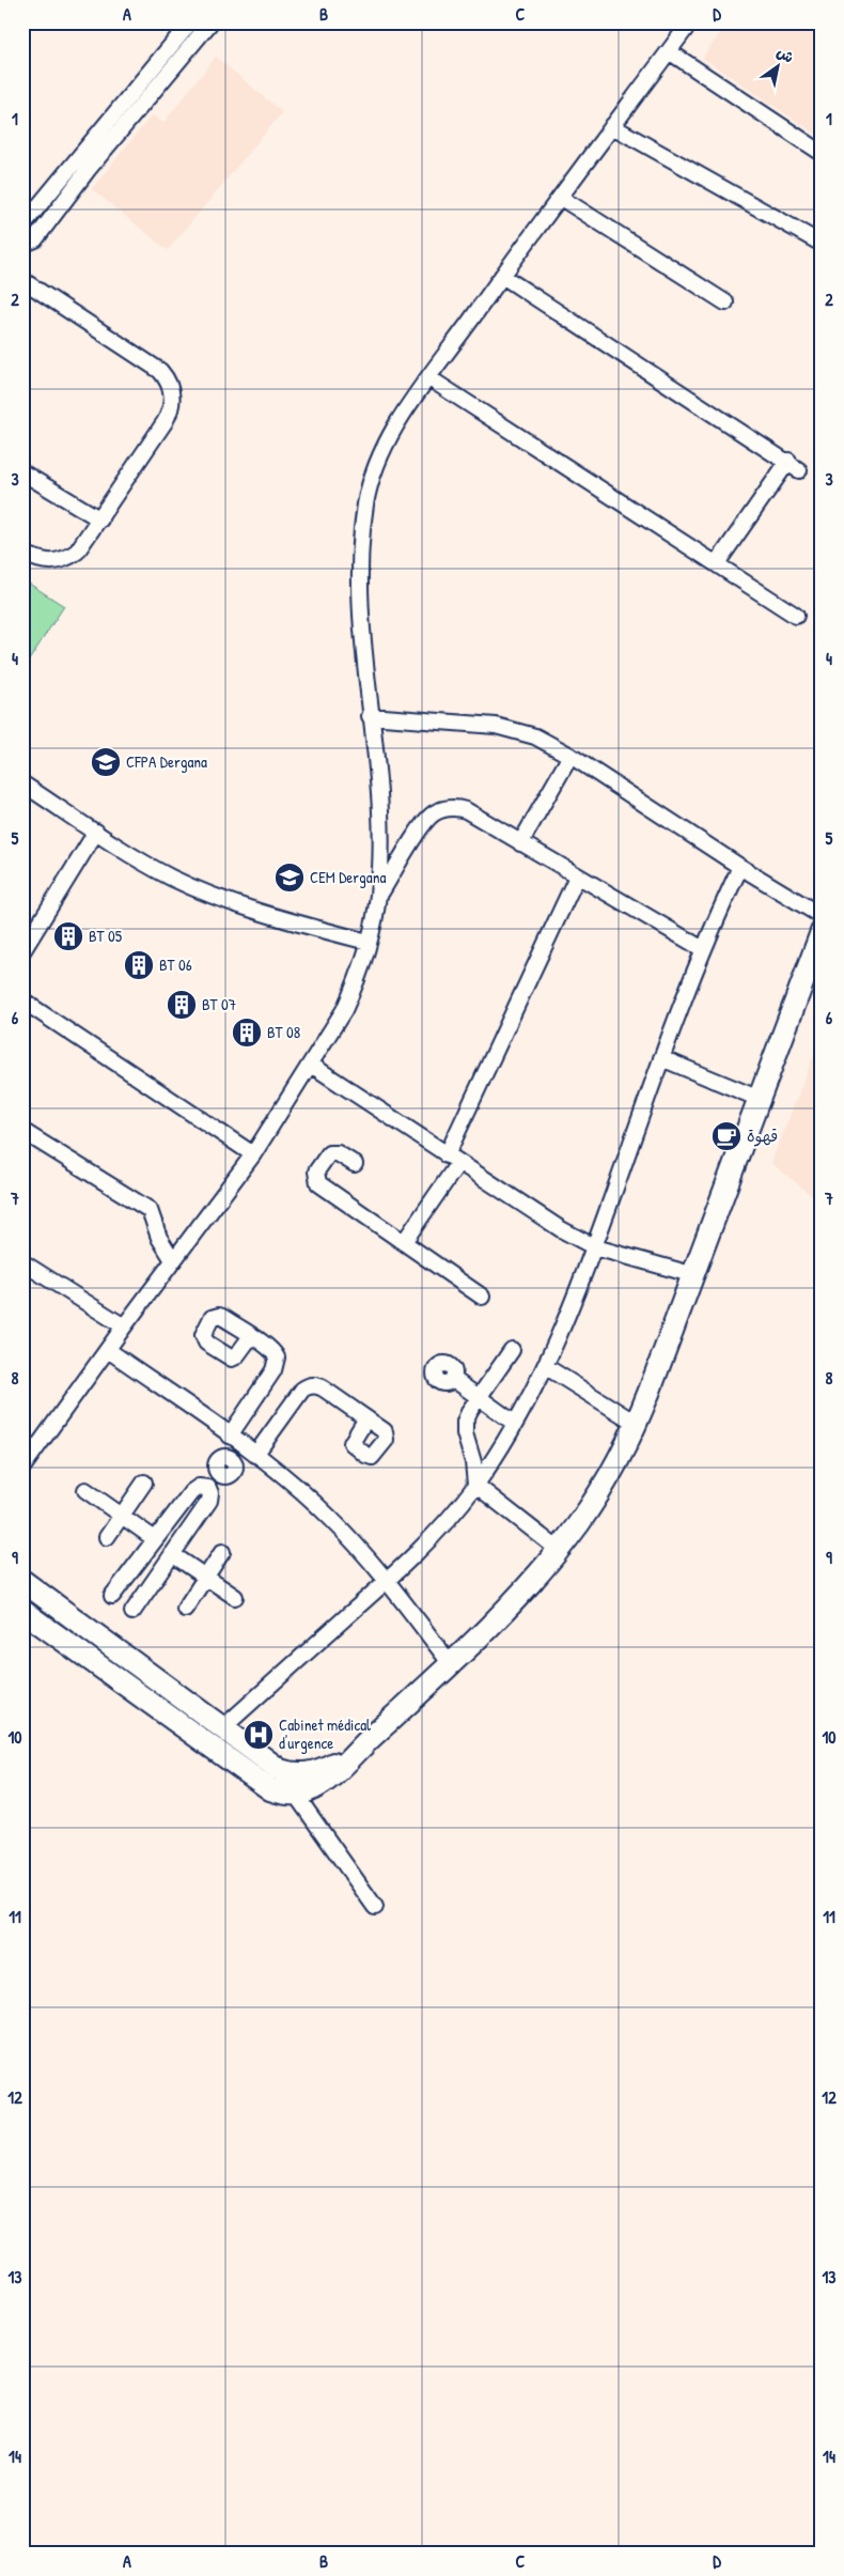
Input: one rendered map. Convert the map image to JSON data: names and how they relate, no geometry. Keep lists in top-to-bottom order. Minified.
{"places":{"school or university":["CFPA Dergana","CEM Dergana"],"building":["BT 05","BT 06","BT 07","BT 08"],"cafe":["قهوة"],"hospital":["Cabinet médical d'urgence"]},"north":"top right","grid":{"columns":["A","B","C","D"],"rows":["1","2","3","4","5","6","7","8","9","10","11","12","13","14"]}}
